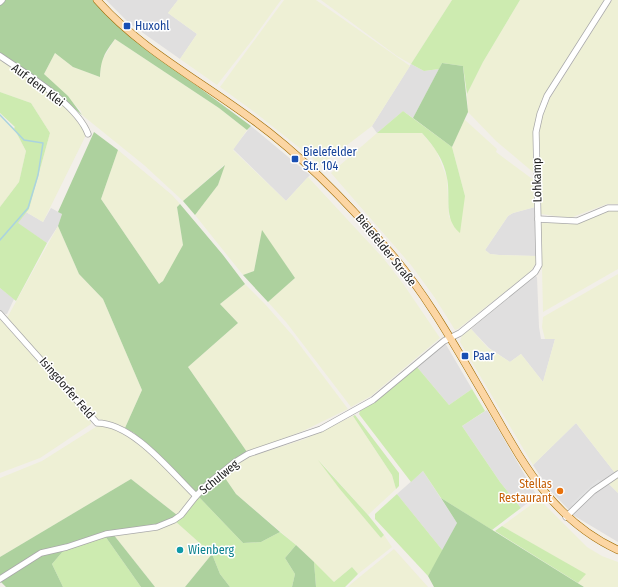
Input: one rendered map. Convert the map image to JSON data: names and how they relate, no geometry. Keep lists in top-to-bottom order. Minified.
{"streets":{"main road":["Bielefelder Straße"],"street":["Auf dem Klei","Lohkamp","Isingdorfer Feld","Schulweg"]},"crossings":[["Lohkamp","Bielefelder Straße"],["Lohkamp","Schulweg"],["Bielefelder Straße","Schulweg"],["Isingdorfer Feld","Schulweg"]],"places":{"transit":["Huxohl","Bielefelder Str. 104","Paar"],"other":["Stellas Restaurant","Wienberg"]}}
